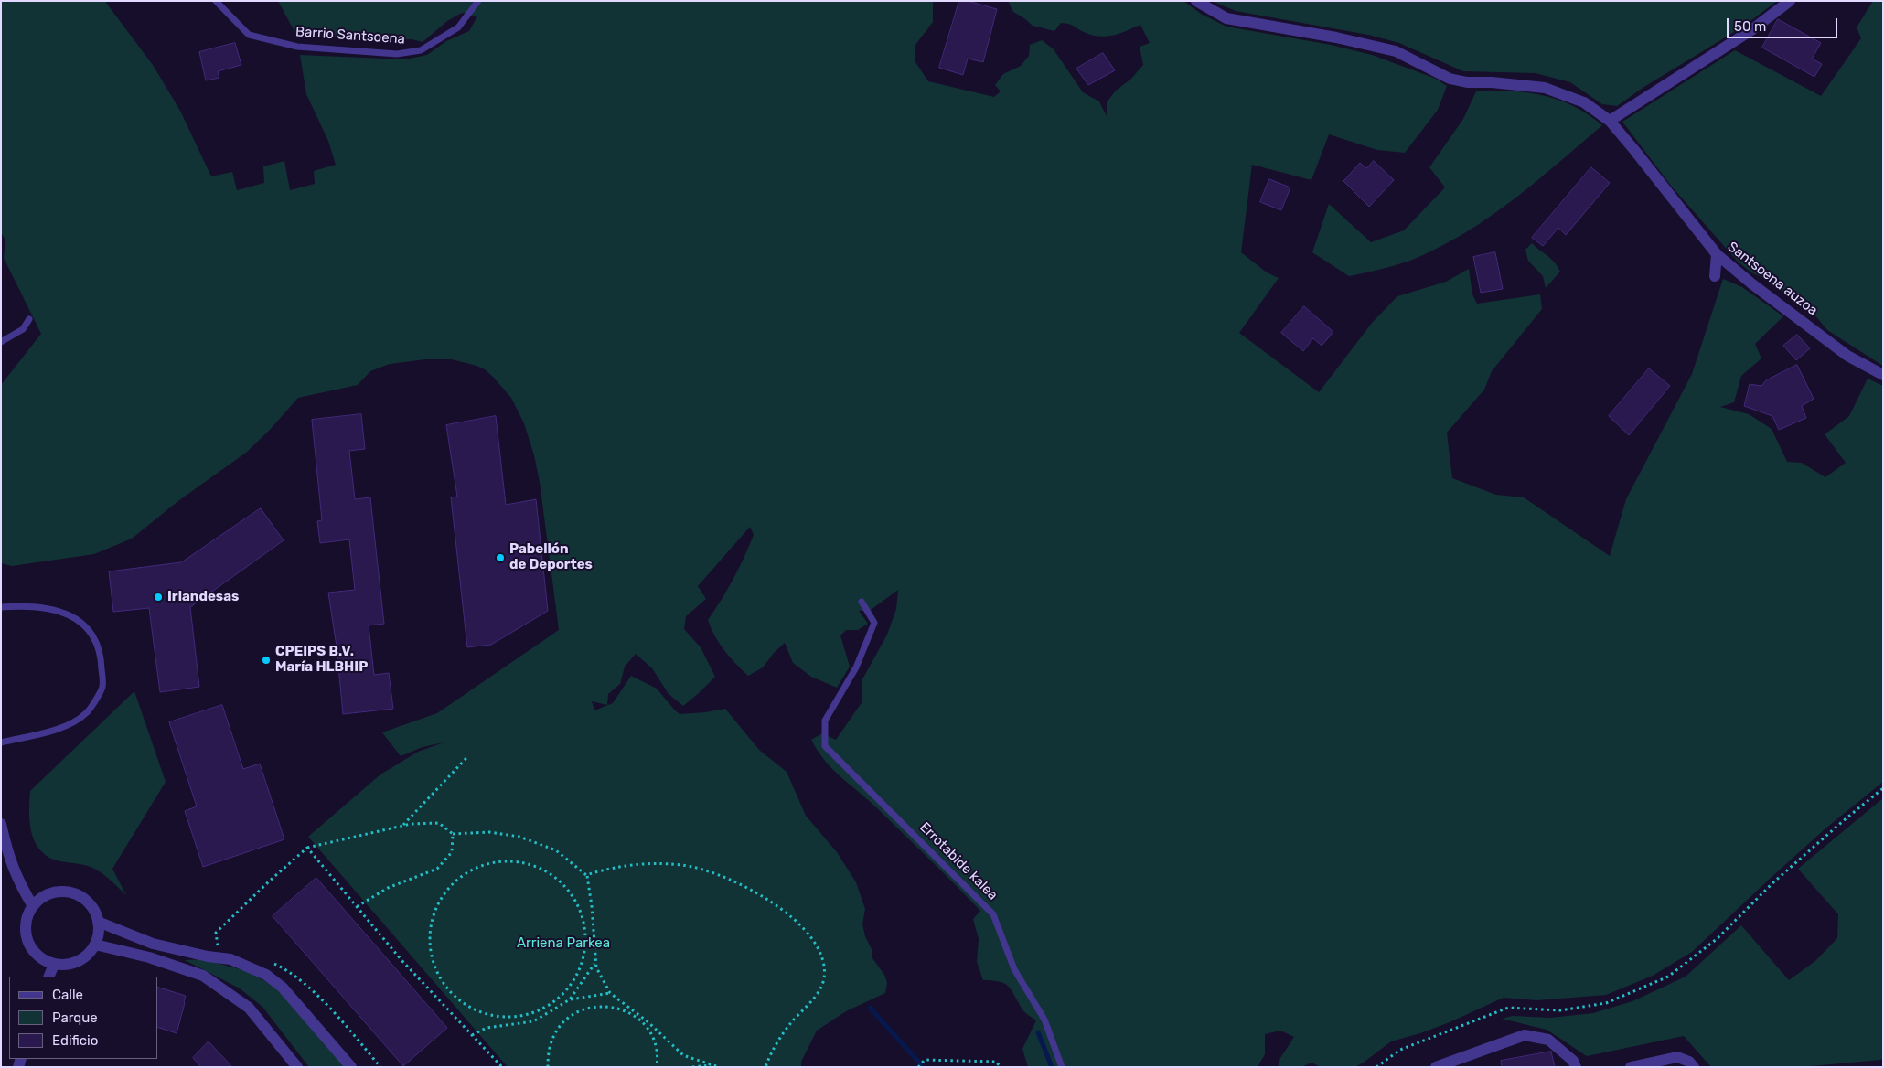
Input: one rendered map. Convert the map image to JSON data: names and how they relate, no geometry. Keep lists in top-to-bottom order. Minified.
{"streets":{"street":["Santsoena auzoa"],"lane":["Barrio Santsoena","Errotabide kalea"]},"parks":["Arriena Parkea"],"places":["Pabellón de Deportes","Irlandesas","CPEIPS B.V. María HLBHIP"],"legend":["Calle","Parque","Edificio"],"scale_bar":"50 m"}
